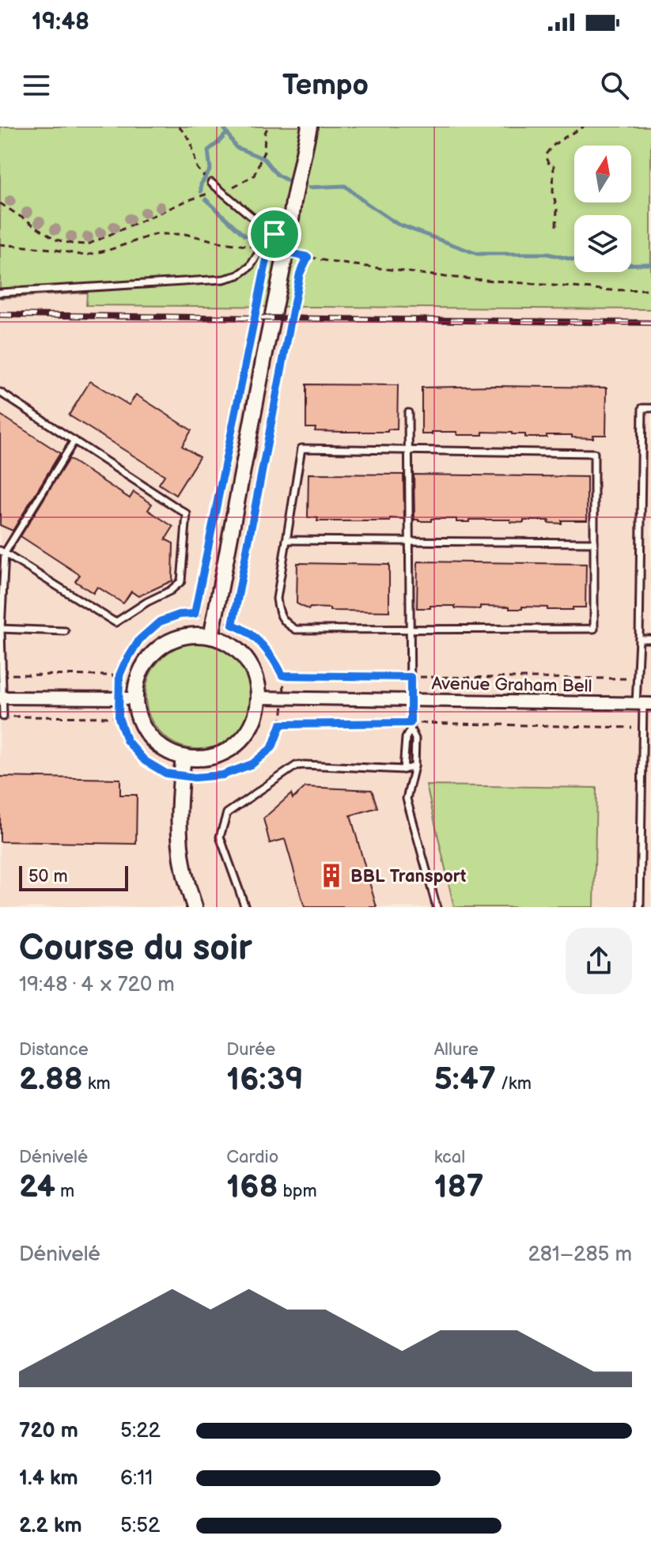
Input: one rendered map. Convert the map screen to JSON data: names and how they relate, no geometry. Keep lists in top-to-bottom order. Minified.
{"streets":{"street":["Avenue Graham Bell"]},"places":{"building":["BBL Transport"]},"scale_bar":"50 m","north":"top","page":{"status":"19:48","header":"Tempo","scale":"50 m","heading":["Course du soir","19:48 · 4 × 720 m"],"stats":[["Distance","2.88 km"],["Durée","16:39"],["Allure","5:47 /km"],["Dénivelé","24 m"],["Cardio","168 bpm"],["kcal","187"]],"chart":["Dénivelé","281–285 m"],"list":[{"name":"720 m","note":"5:22"},{"name":"1.4 km","note":"6:11"},{"name":"2.2 km","note":"5:52"}]}}
